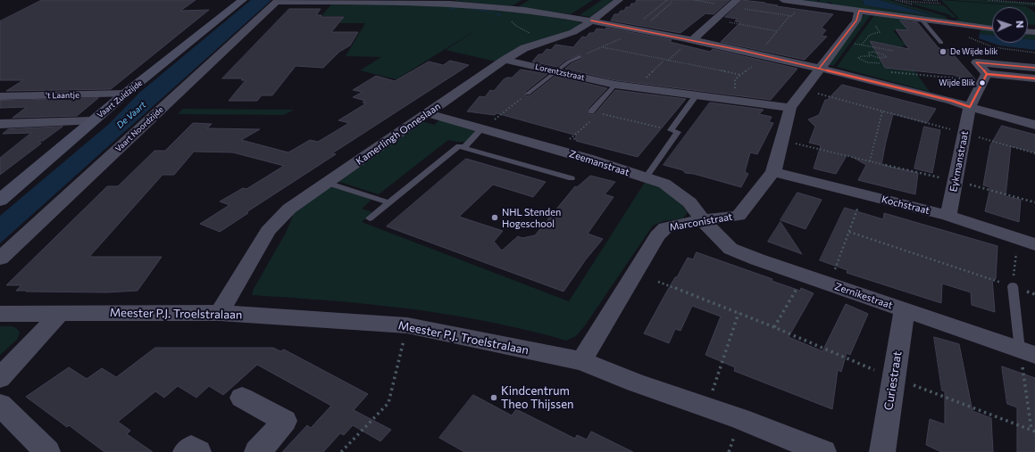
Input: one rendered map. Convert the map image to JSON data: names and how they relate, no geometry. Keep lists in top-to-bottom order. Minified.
{"streets":{"main road":["Vaart Zuidzijde"],"street":["Lorentzstraat","'t Laantje","Vaart Noordzijde","Kamerlingh Onneslaan","Eykmanstraat","Zeemanstraat","Kochstraat","Marconistraat","Zernikestraat","Meester P.J. Troelstralaan","Curiestraat"]},"crossings":[["Lorentzstraat","Kamerlingh Onneslaan"],["Lorentzstraat","Marconistraat"],["'t Laantje","Vaart Zuidzijde"],["Kamerlingh Onneslaan","Zeemanstraat"],["Kamerlingh Onneslaan","Meester P.J. Troelstralaan"],["Eykmanstraat","Kochstraat"],["Zeemanstraat","Marconistraat"],["Zeemanstraat","Zernikestraat"],["Kochstraat","Marconistraat"],["Marconistraat","Zernikestraat"],["Marconistraat","Meester P.J. Troelstralaan"],["Zernikestraat","Curiestraat"]],"water":["De Vaart"],"places":["De Wijde blik","Wijde Blik","NHL Stenden Hogeschool","Kindcentrum Theo Thijssen"],"north":"right"}
